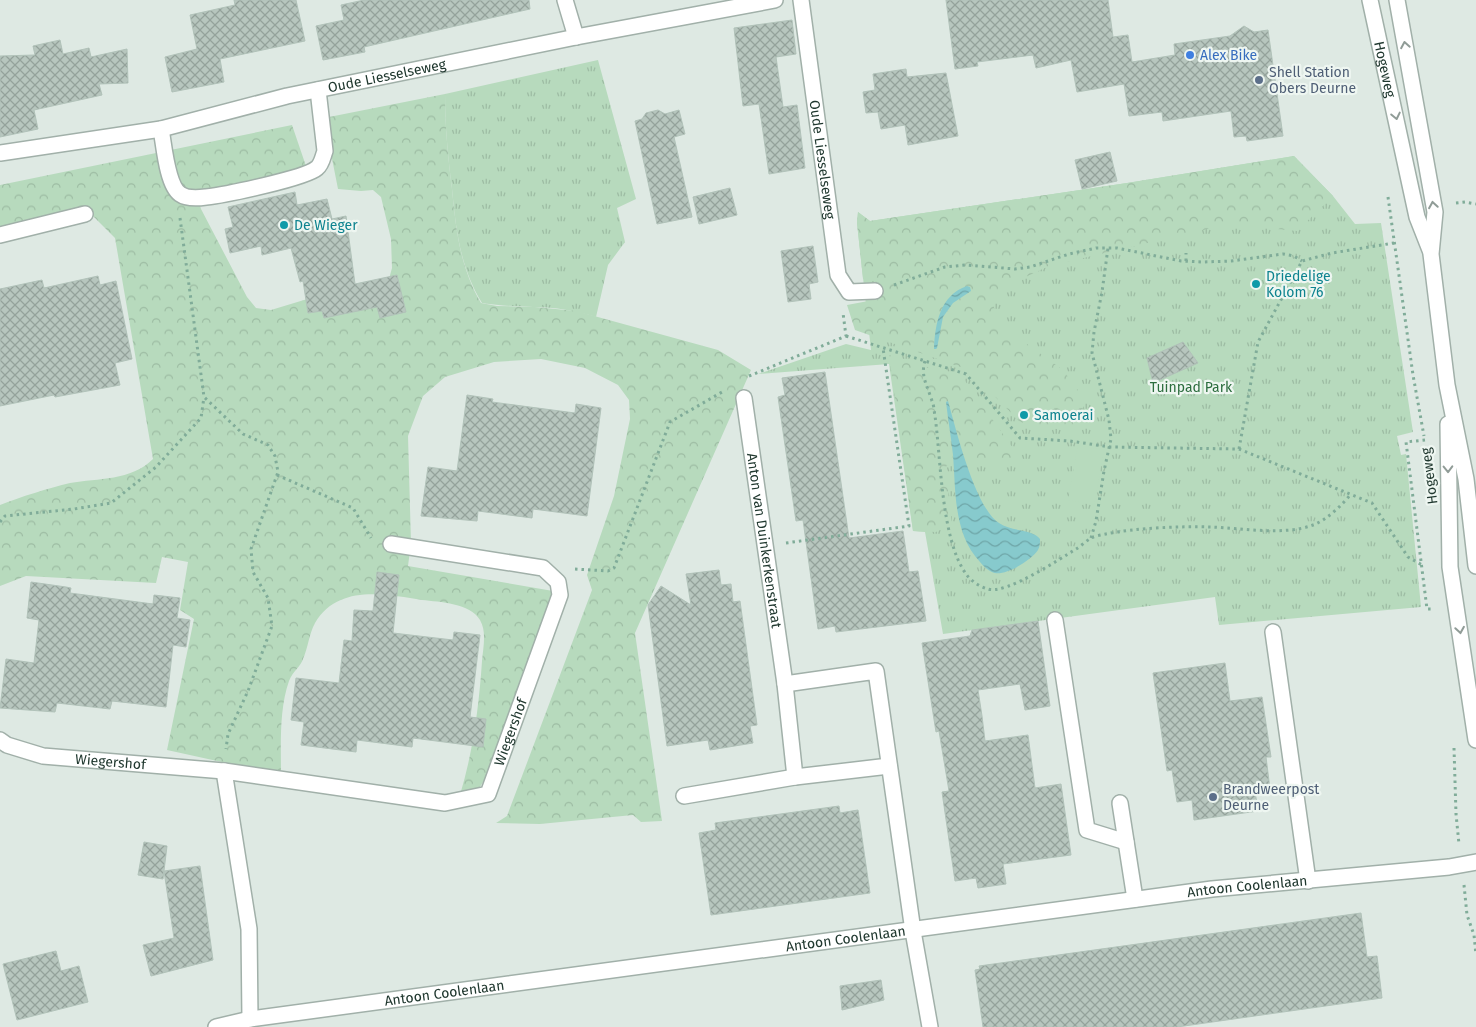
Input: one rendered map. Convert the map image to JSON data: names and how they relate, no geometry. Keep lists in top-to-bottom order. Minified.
{"streets":{"street":["Hogeweg","Oude Liesselseweg","Anton van Duinkerkenstraat","Wiegershof","Antoon Coolenlaan"]},"parks":["Tuinpad Park"],"places":["Alex Bike","Shell Station Obers Deurne","De Wieger","Driedelige Kolom 76","Samoerai","Brandweerpost Deurne"]}
